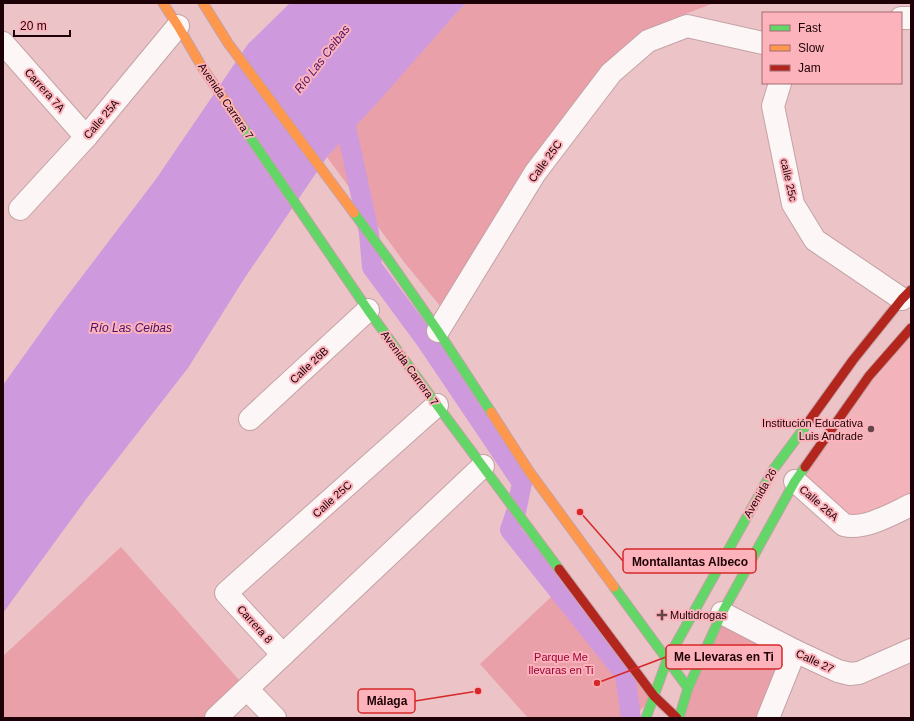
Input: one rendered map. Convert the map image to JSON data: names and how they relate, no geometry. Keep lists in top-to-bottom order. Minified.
{"streets":{"main road":["Avenida Carrera 7","Avenida 26"],"street":["Carrera 7A","Calle 25A","Calle 25C","calle 25c","Calle 26B","Calle 26A","Carrera 8","Calle 27"]},"crossings":[["Carrera 7A","Calle 25A"],["Avenida Carrera 7","Calle 25A"],["Avenida Carrera 7","Calle 25C"],["Avenida Carrera 7","Calle 26B"],["Avenida Carrera 7","Avenida 26"],["Calle 25C","Carrera 8"],["calle 25c","Avenida 26"]],"water":["Río Las Ceibas"],"parks":["Parque Me llevaras en Ti"],"places":{"other":["Institución Educativa Luis Andrade","Montallantas Albeco","Me Llevaras en Ti","Málaga"],"health":["Multidrogas"]},"legend":["Fast","Slow","Jam"],"scale_bar":"20 m"}
